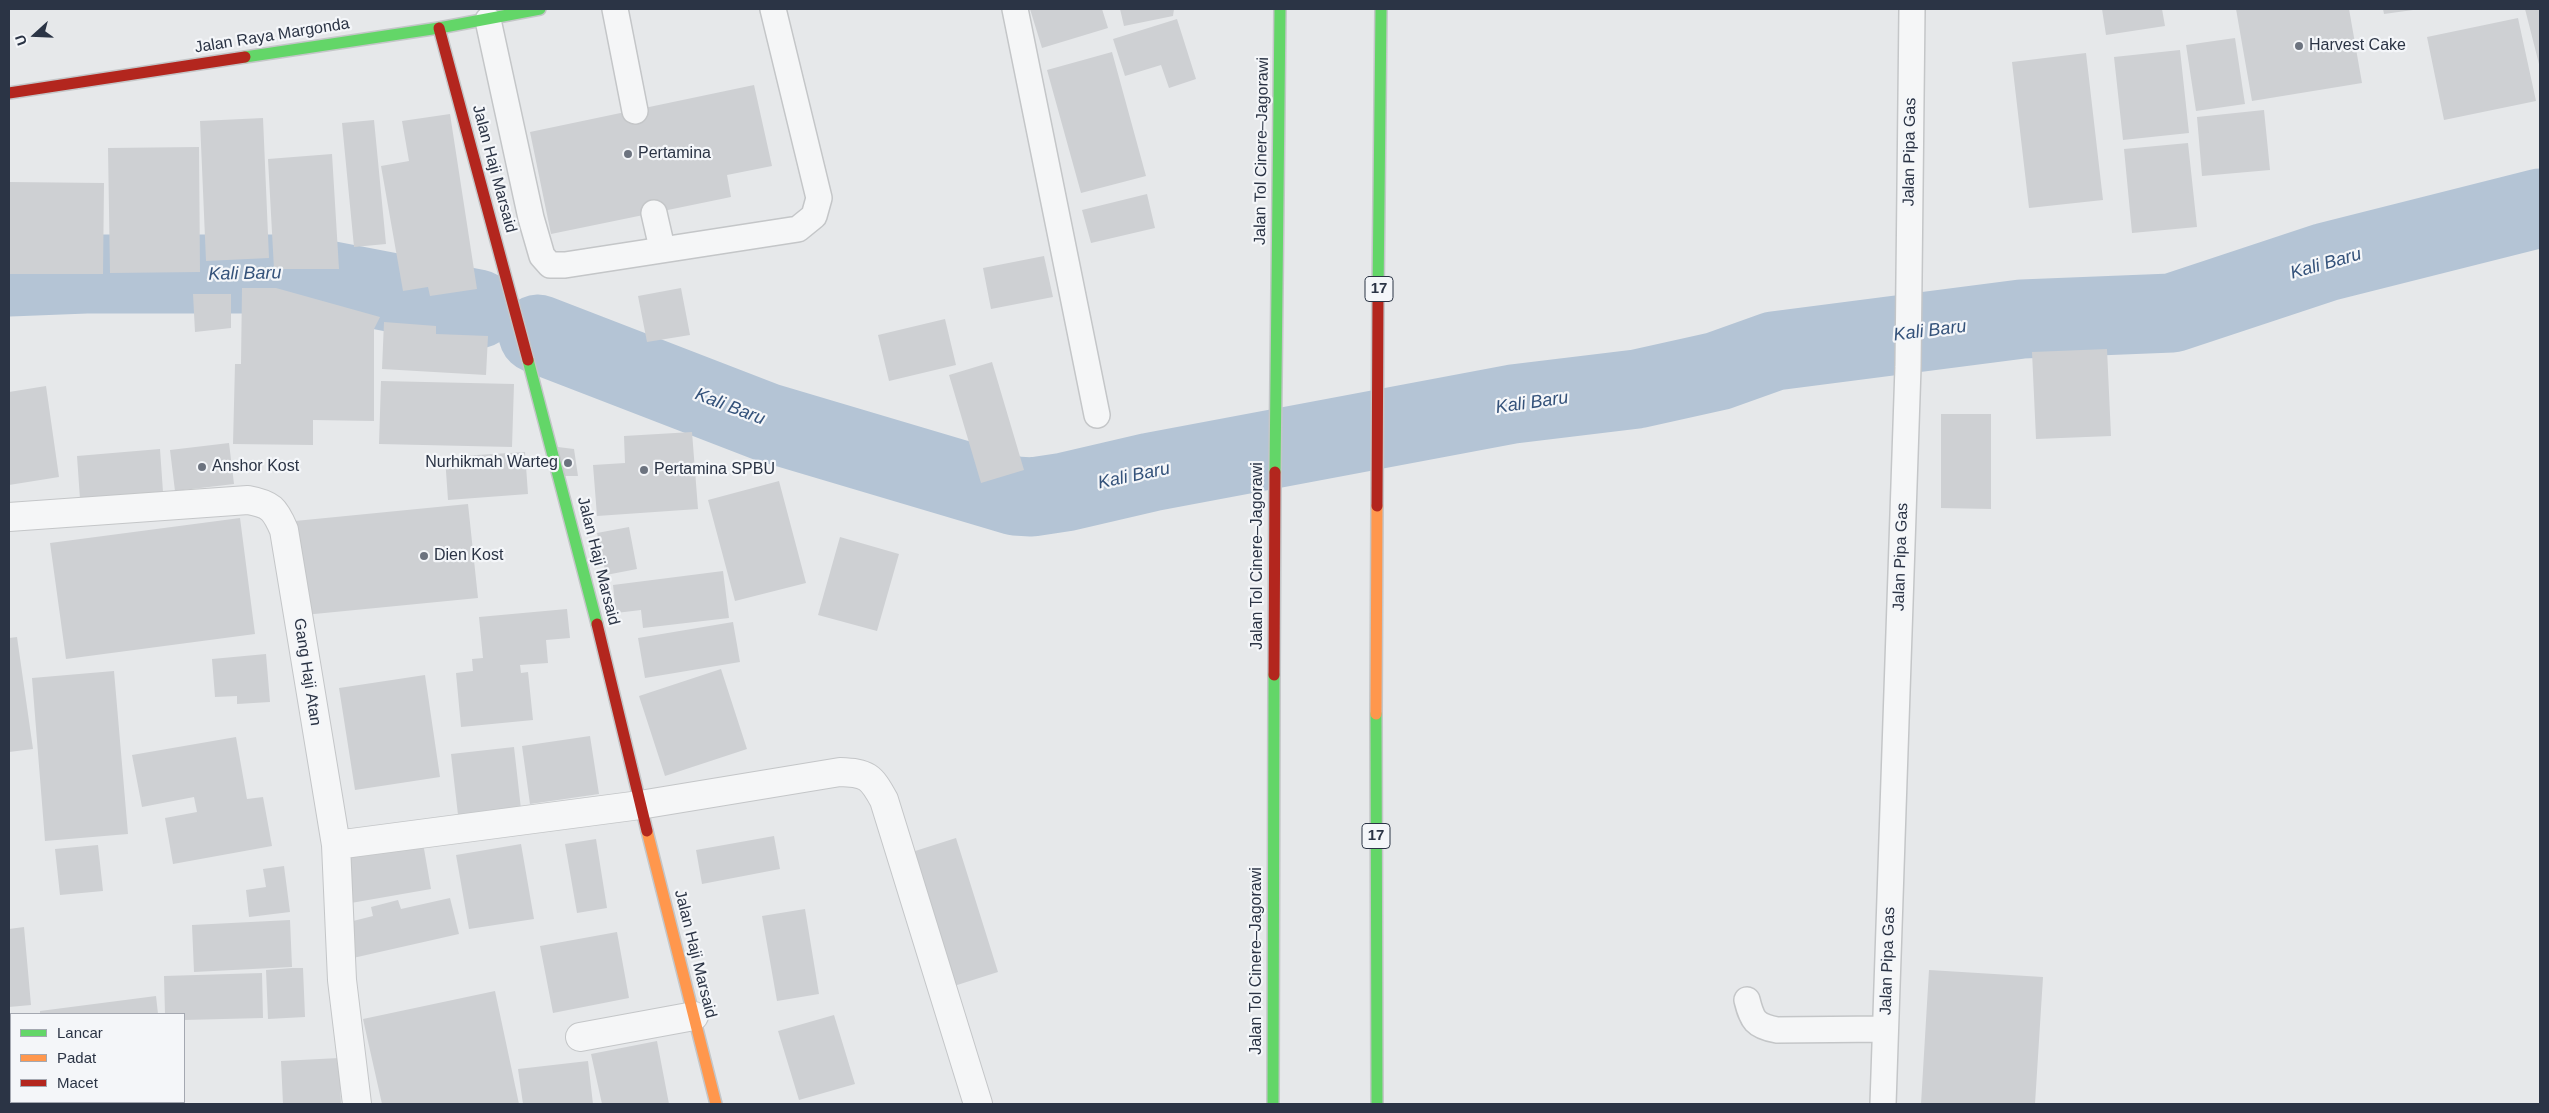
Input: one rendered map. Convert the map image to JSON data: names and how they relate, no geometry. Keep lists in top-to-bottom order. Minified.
{"streets":{"main road":["Jalan Raya Margonda","Jalan Tol Cinere–Jagorawi","Jalan Haji Marsaid","17"],"street":["Gang Haji Atan"],"lane":["Jalan Pipa Gas"]},"crossings":[["Jalan Raya Margonda","Jalan Haji Marsaid"]],"water":["Kali Baru"],"places":["Harvest Cake","Pertamina","Nurhikmah Warteg","Anshor Kost","Pertamina SPBU","Dien Kost"],"legend":["Lancar","Padat","Macet"],"north":"left"}
